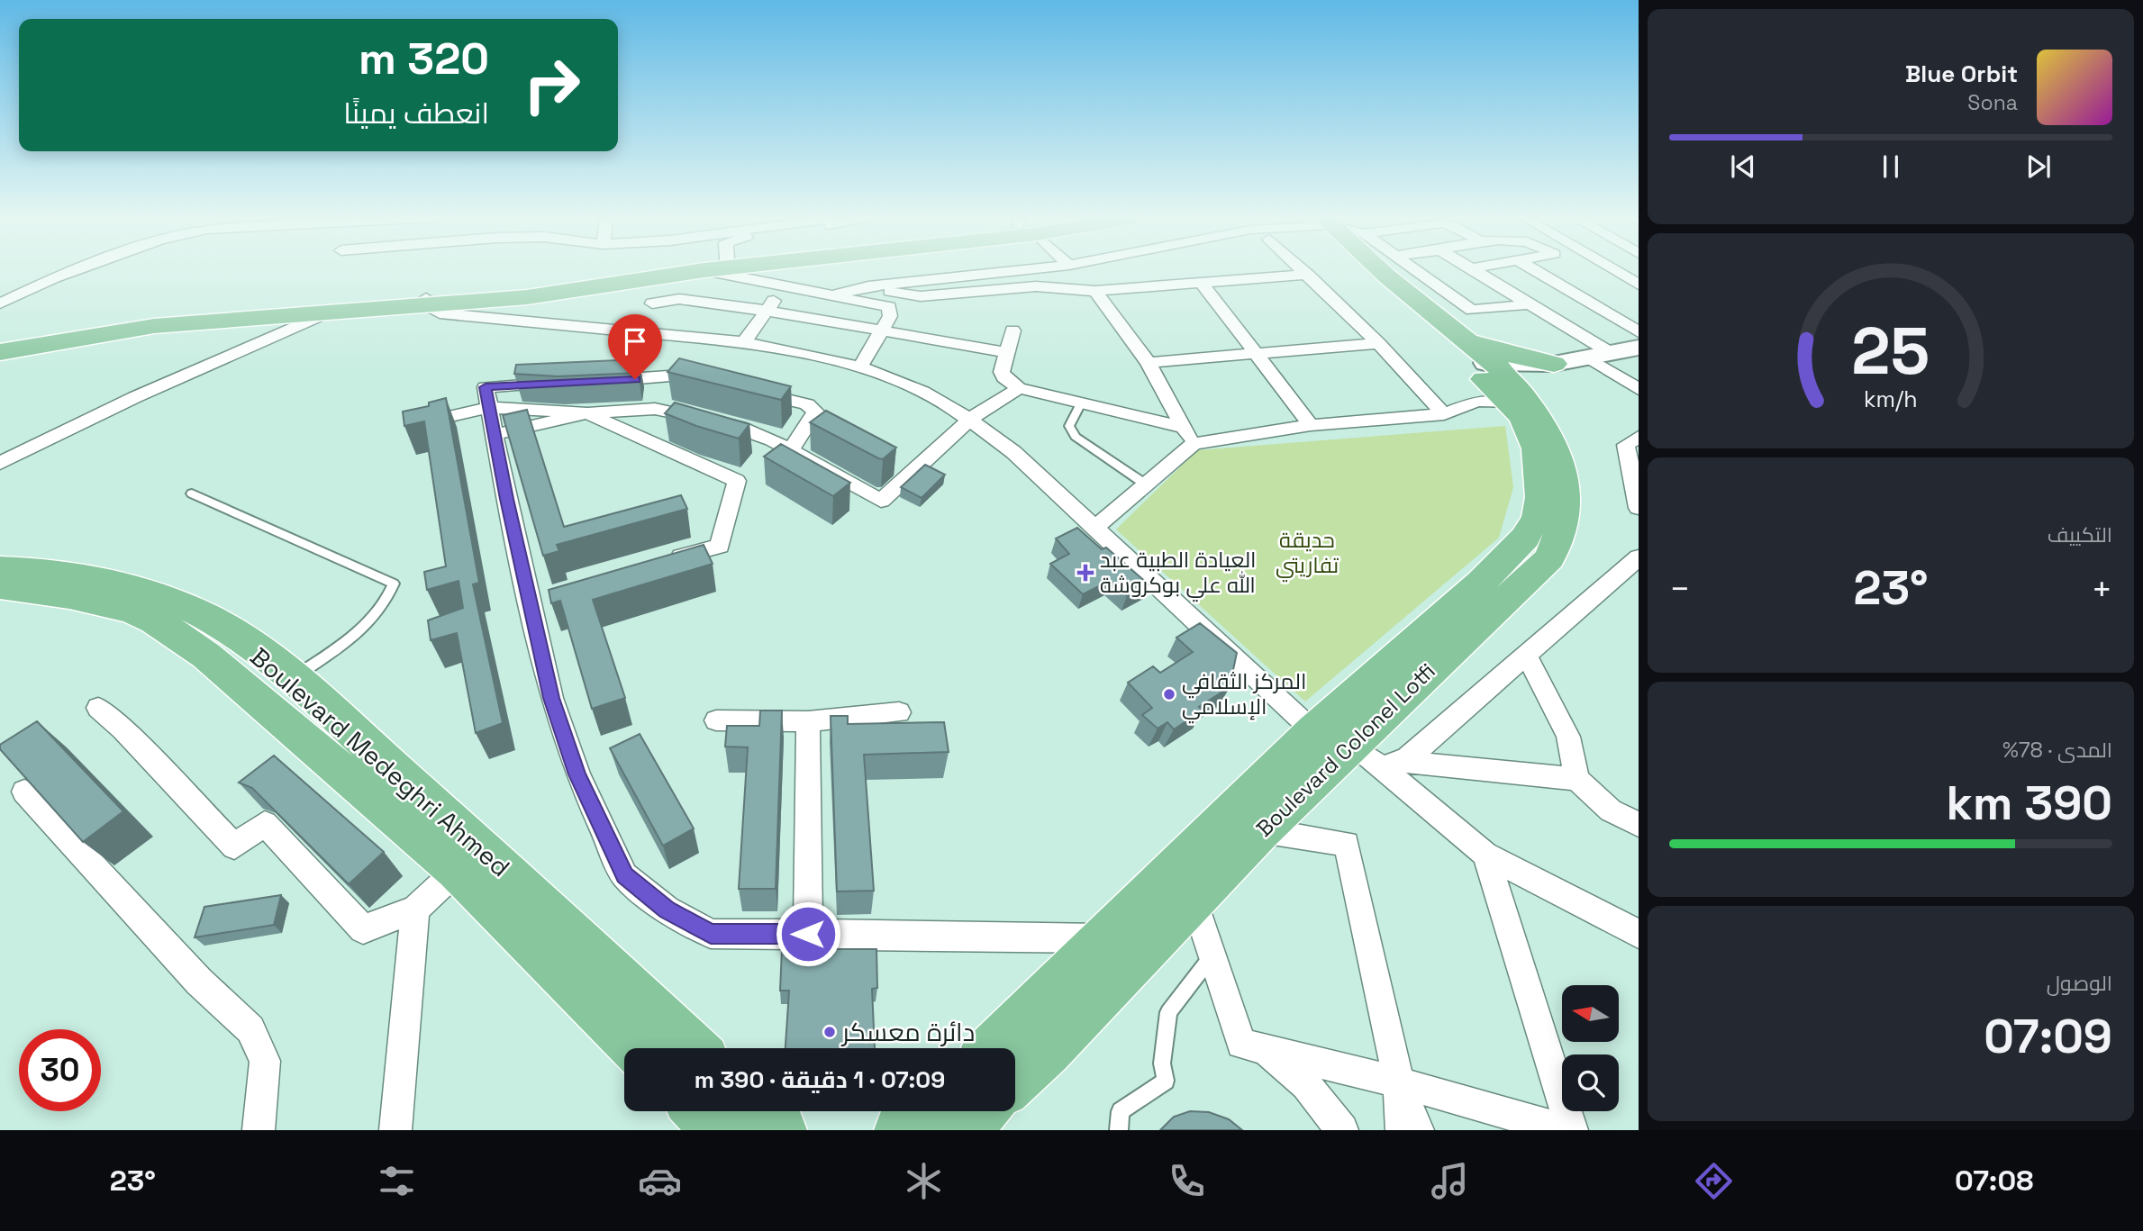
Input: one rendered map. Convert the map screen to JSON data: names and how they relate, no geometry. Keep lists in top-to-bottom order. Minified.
{"streets":{"main road":["Boulevard Colonel Lotfi","Boulevard Medeghri Ahmed"]},"parks":["حديقة تفاريتي"],"places":{"health":["العيادة الطبية عبد الله علي بوكروشة"],"other":["المركز الثقافي الإسلامي","دائرة معسكر"]},"north":"left","page":{"turn":["320 m","انعطف يمينًا"],"song":["Blue Orbit","Sona"],"tile":["التكييف",["المدى · 78%","390 km"],["الوصول","07:09"]],"heat":["−","23°","+"],"limit":"30","trip":"07:09 · 1 دقيقة · 390 m","tabs":["07:08","23°"],"gauge":["25","km/h"]}}
